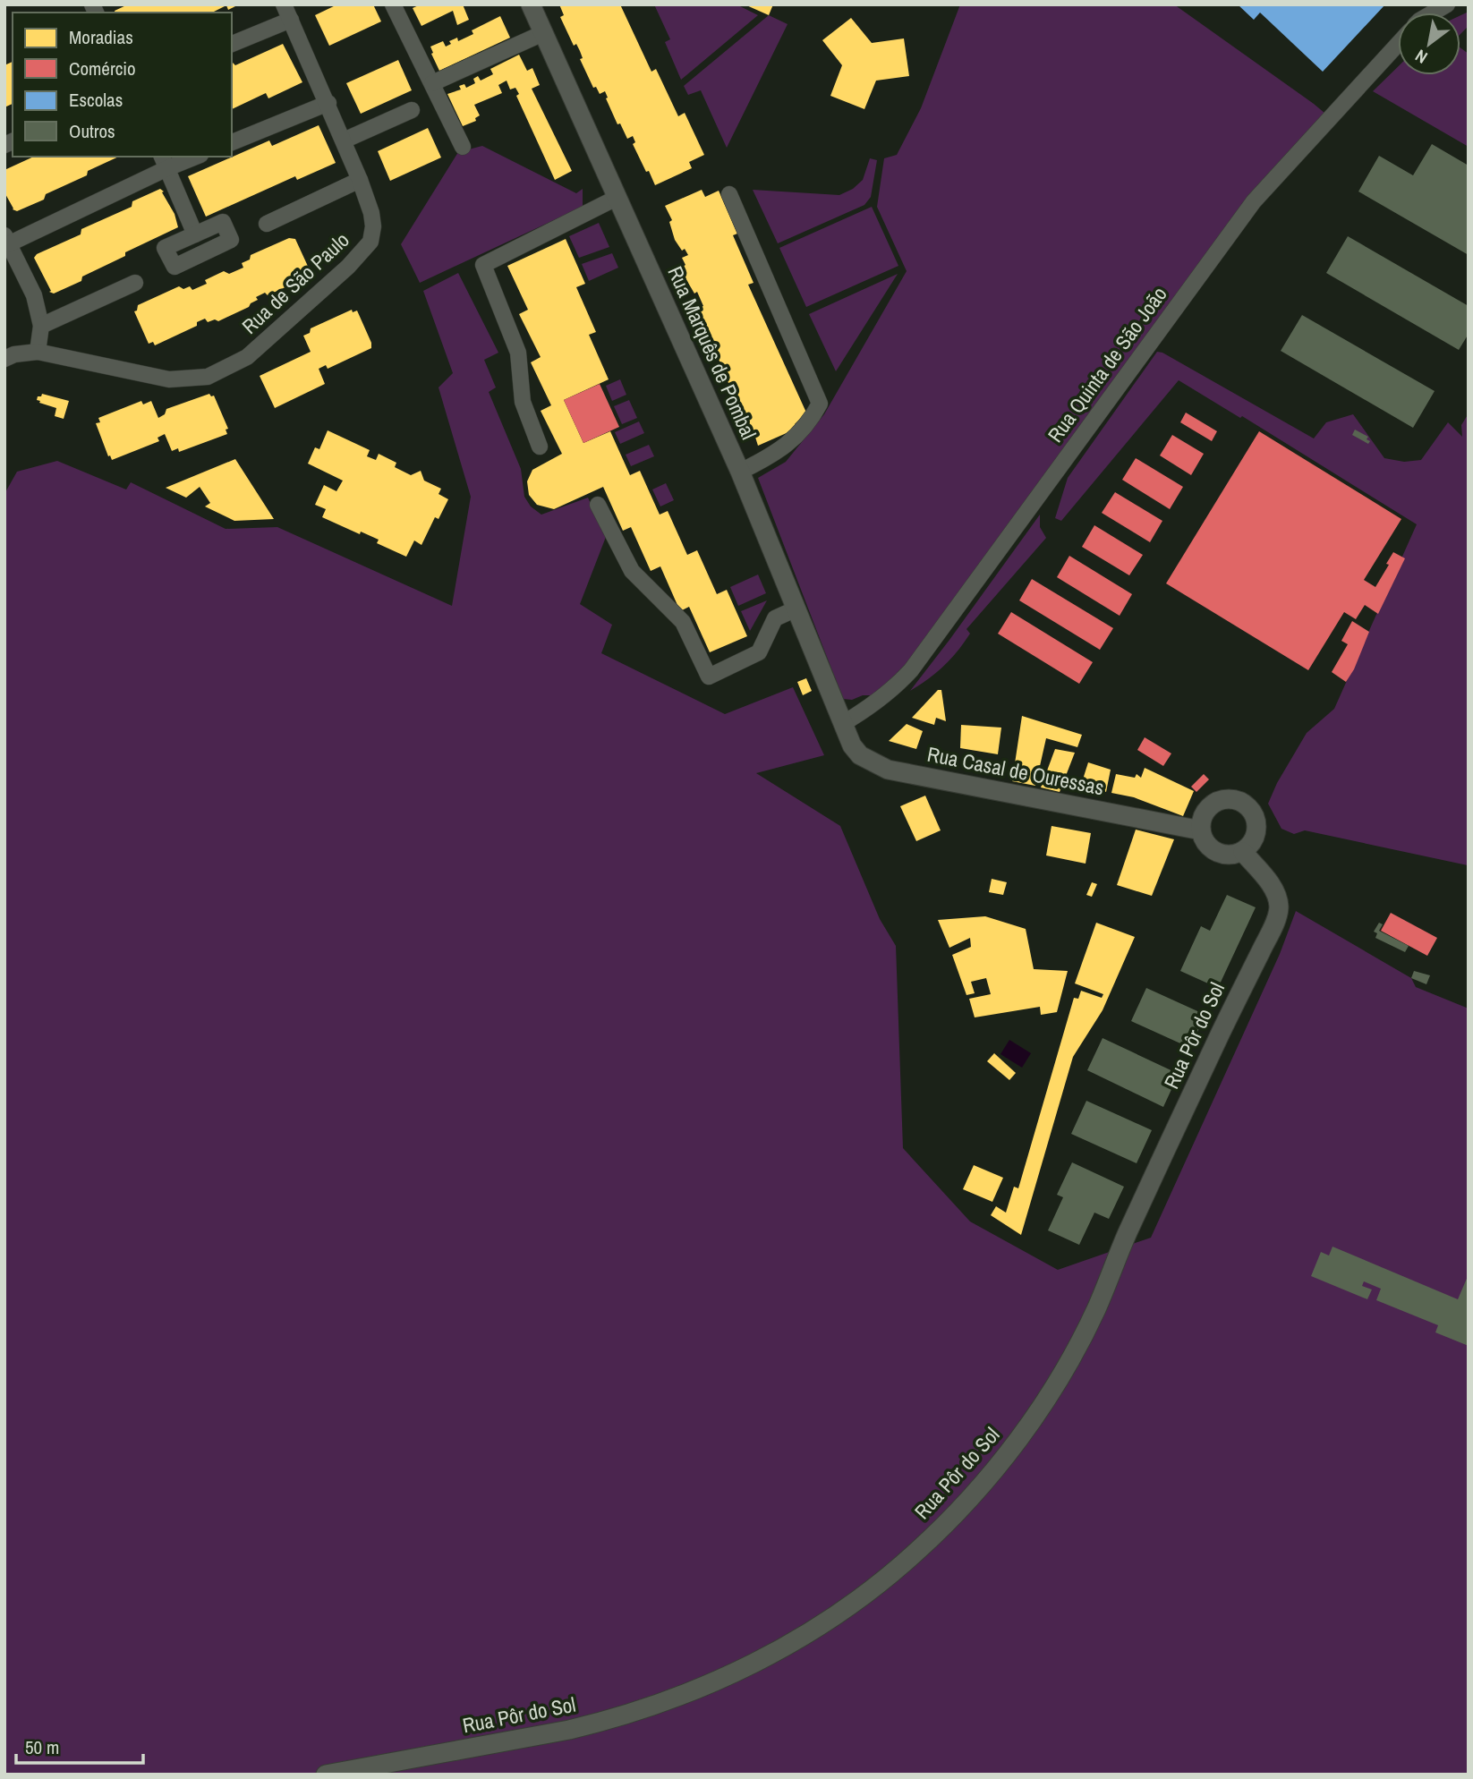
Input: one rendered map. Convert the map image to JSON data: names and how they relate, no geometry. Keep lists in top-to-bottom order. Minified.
{"streets":{"street":["Rua de São Paulo","Rua Marquês de Pombal","Rua Quinta de São João","Rua Casal de Ouressas","Rua Pôr do Sol"]},"crossings":[["Rua Marquês de Pombal","Rua Quinta de São João"],["Rua Marquês de Pombal","Rua Casal de Ouressas"],["Rua Quinta de São João","Rua Casal de Ouressas"],["Rua Casal de Ouressas","Rua Pôr do Sol"]],"legend":["Moradias","Comércio","Escolas","Outros"],"scale_bar":"50 m","north":"bottom left"}
